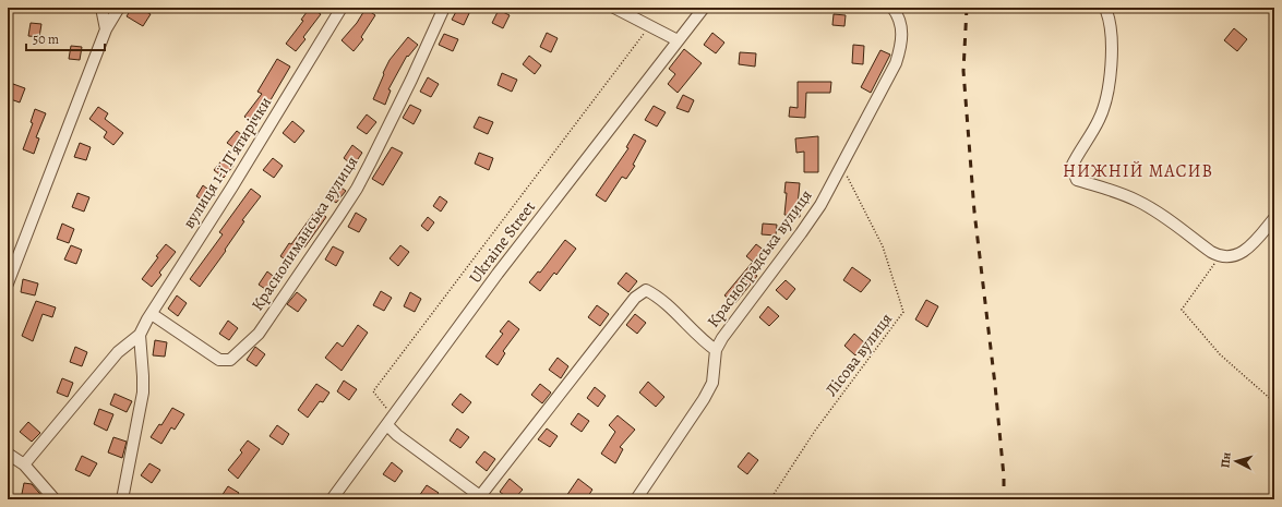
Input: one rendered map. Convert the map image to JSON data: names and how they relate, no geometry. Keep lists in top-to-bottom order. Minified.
{"streets":{"street":["вулиця 1-ї П'ятирічки","Краснолиманська вулиця","Ukraine Street","Красноградська вулиця"],"path":["Лісова вулиця"]},"crossings":[["вулиця 1-ї П'ятирічки","Краснолиманська вулиця"],["Красноградська вулиця","Лісова вулиця"]],"districts":["НИЖНІЙ МАСИВ"],"scale_bar":"50 m","north":"left"}
